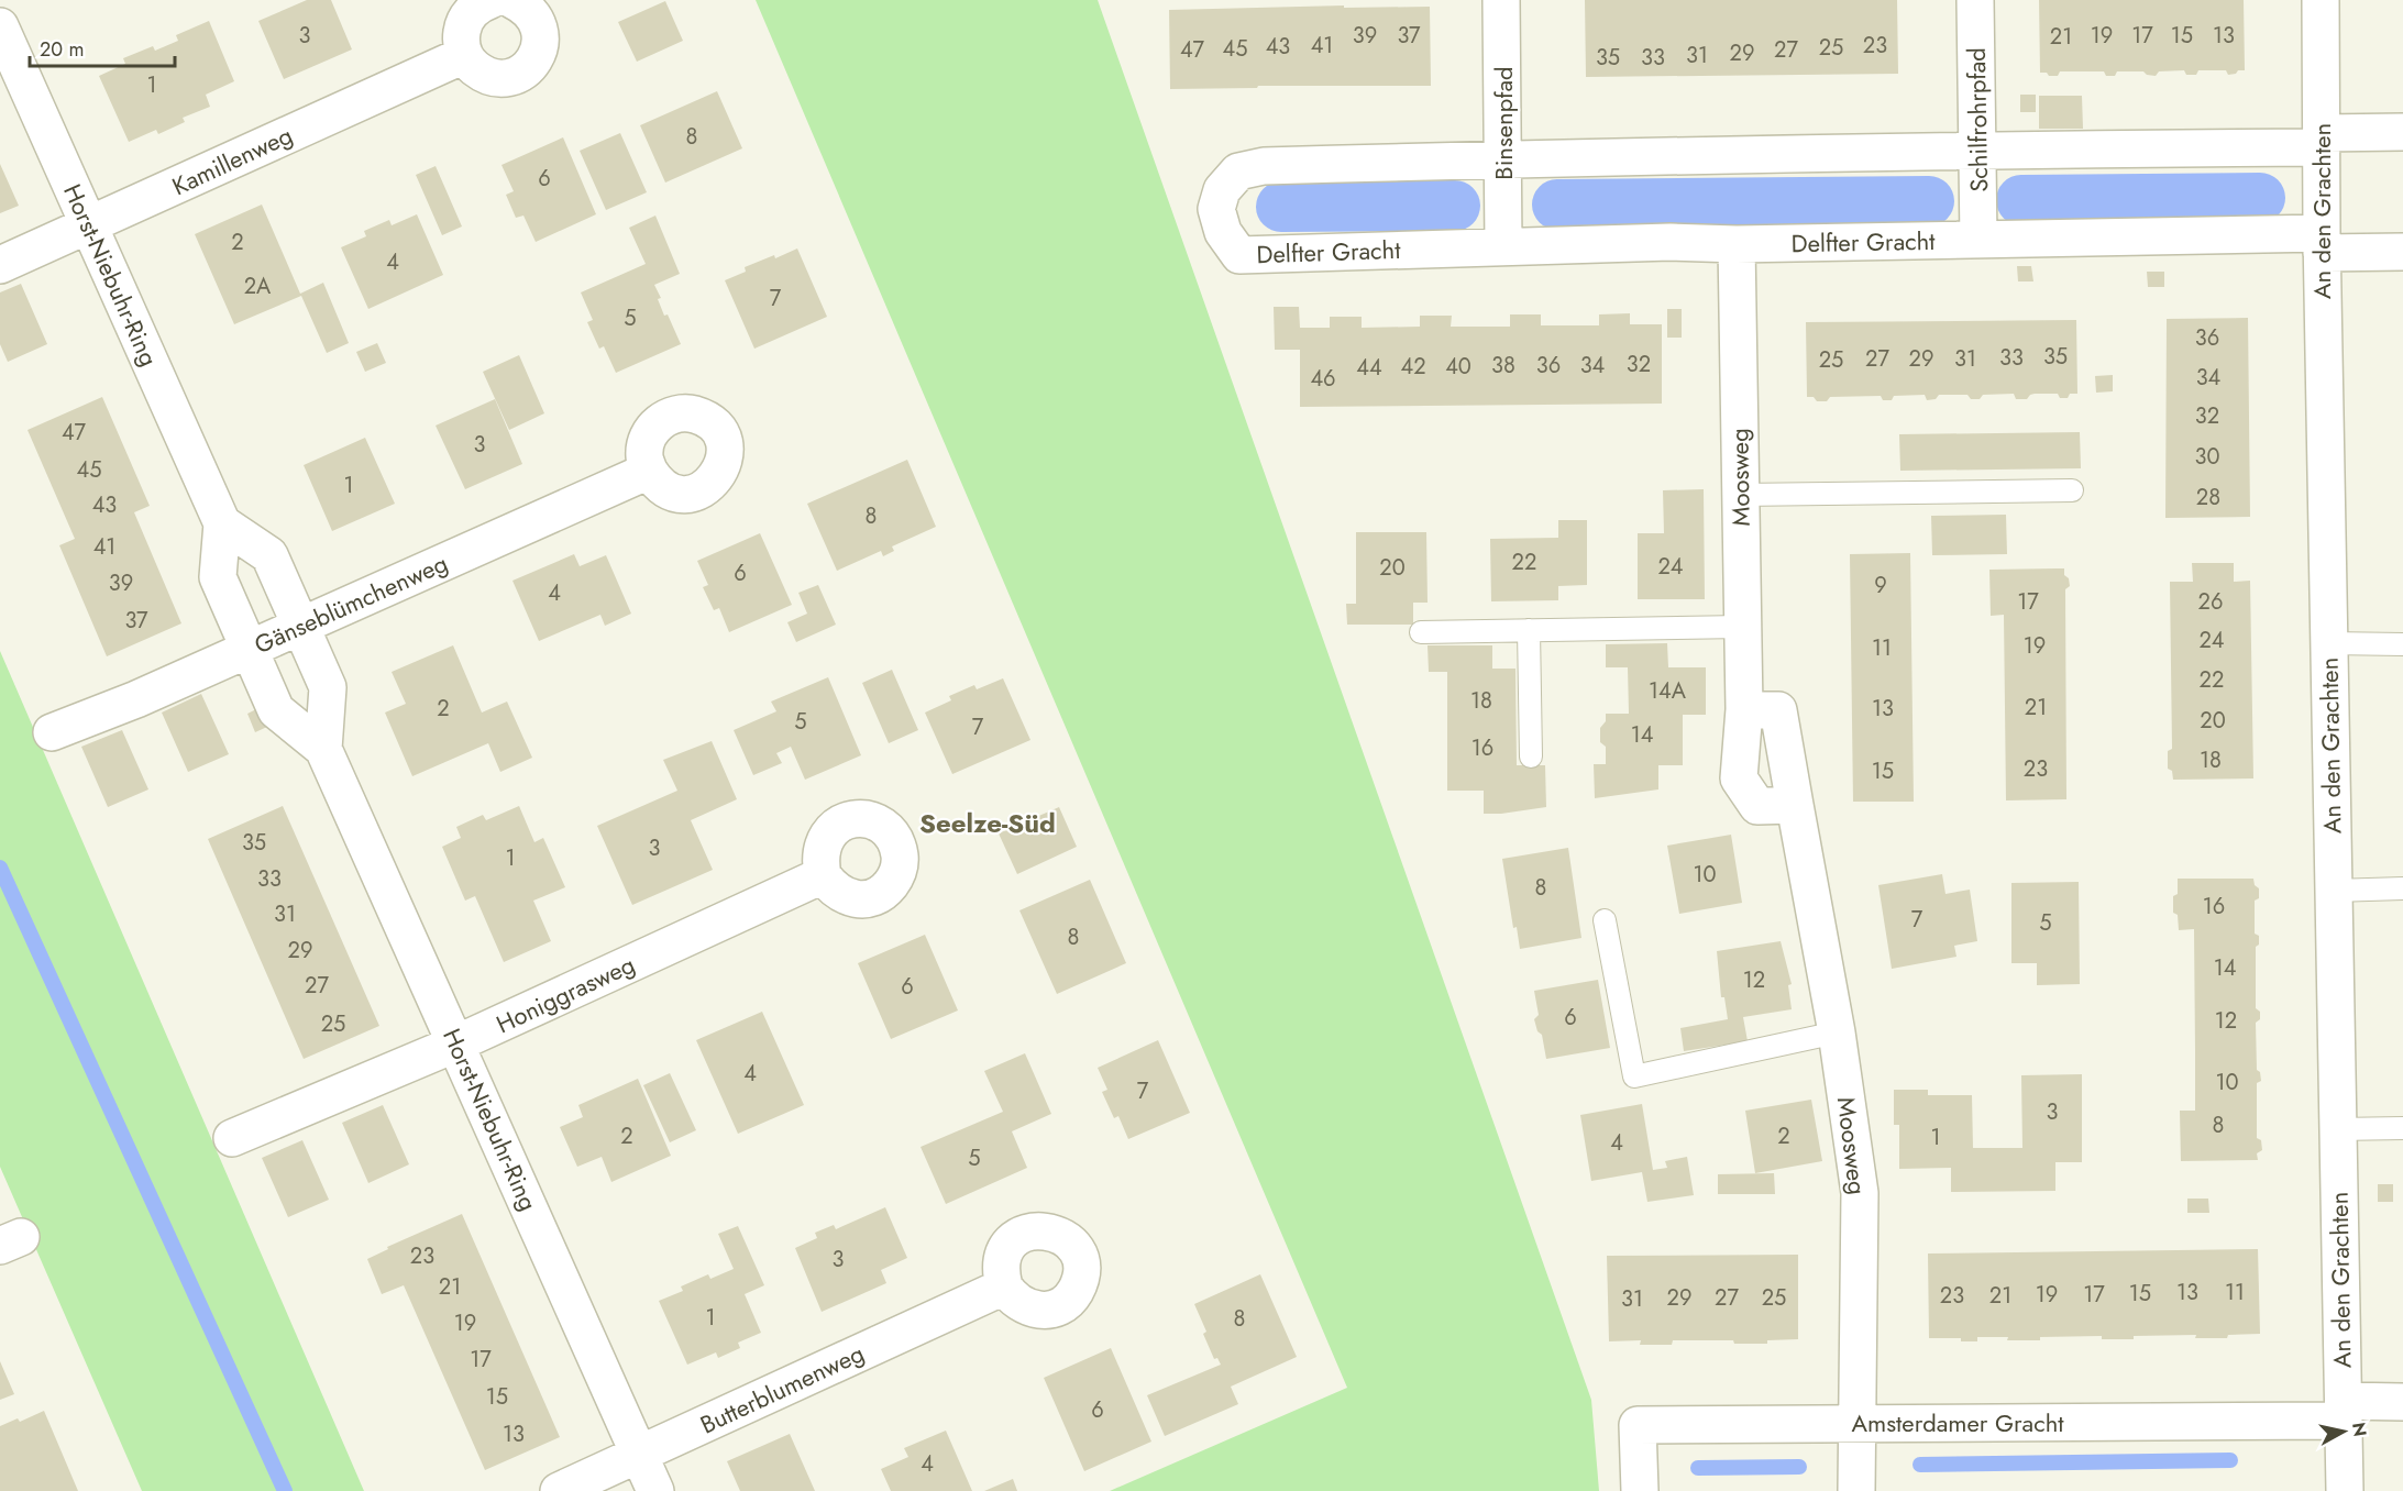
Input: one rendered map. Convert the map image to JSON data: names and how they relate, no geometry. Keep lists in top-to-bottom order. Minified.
{"streets":{"street":["Schilfrohrpfad","Binsenpfad","Kamillenweg","An den Grachten","Delfter Gracht","Horst-Niebuhr-Ring","Moosweg","Gänseblümchenweg","Honiggrasweg","Butterblumenweg","Amsterdamer Gracht"]},"crossings":[["Schilfrohrpfad","Delfter Gracht"],["Binsenpfad","Delfter Gracht"],["Kamillenweg","Horst-Niebuhr-Ring"],["An den Grachten","Delfter Gracht"],["An den Grachten","Amsterdamer Gracht"],["Delfter Gracht","Moosweg"],["Horst-Niebuhr-Ring","Gänseblümchenweg"],["Horst-Niebuhr-Ring","Honiggrasweg"],["Horst-Niebuhr-Ring","Butterblumenweg"],["Moosweg","Amsterdamer Gracht"]],"districts":["Seelze-Süd"],"house_numbers":["3","39","37","19","17","15","13","21","41","23","43","25","45","47","27","29","31","35","33","1","8","6","2","4","2A","7","5","36","35","33","27","29","31","25","32","38","36","34","42","40","44","34","46","32","47","3","30","45","1","28","43","8","41","22","24","20","6","39","9","4","17","26","37","24","19","11","22","14A","18","21","2","13","20","5","7","14","16","18","23","15","35","3","1","10","33","8","16","31","7","5","8","29","14","12","27","6","6","12","25","4","10","7","3","8","2","2","1","4","5","23","3","21","13","11","15","19","17","23","21","29","27","25","31","1","8","19","17","15","6","13","4"],"scale_bar":"20 m","north":"right"}
